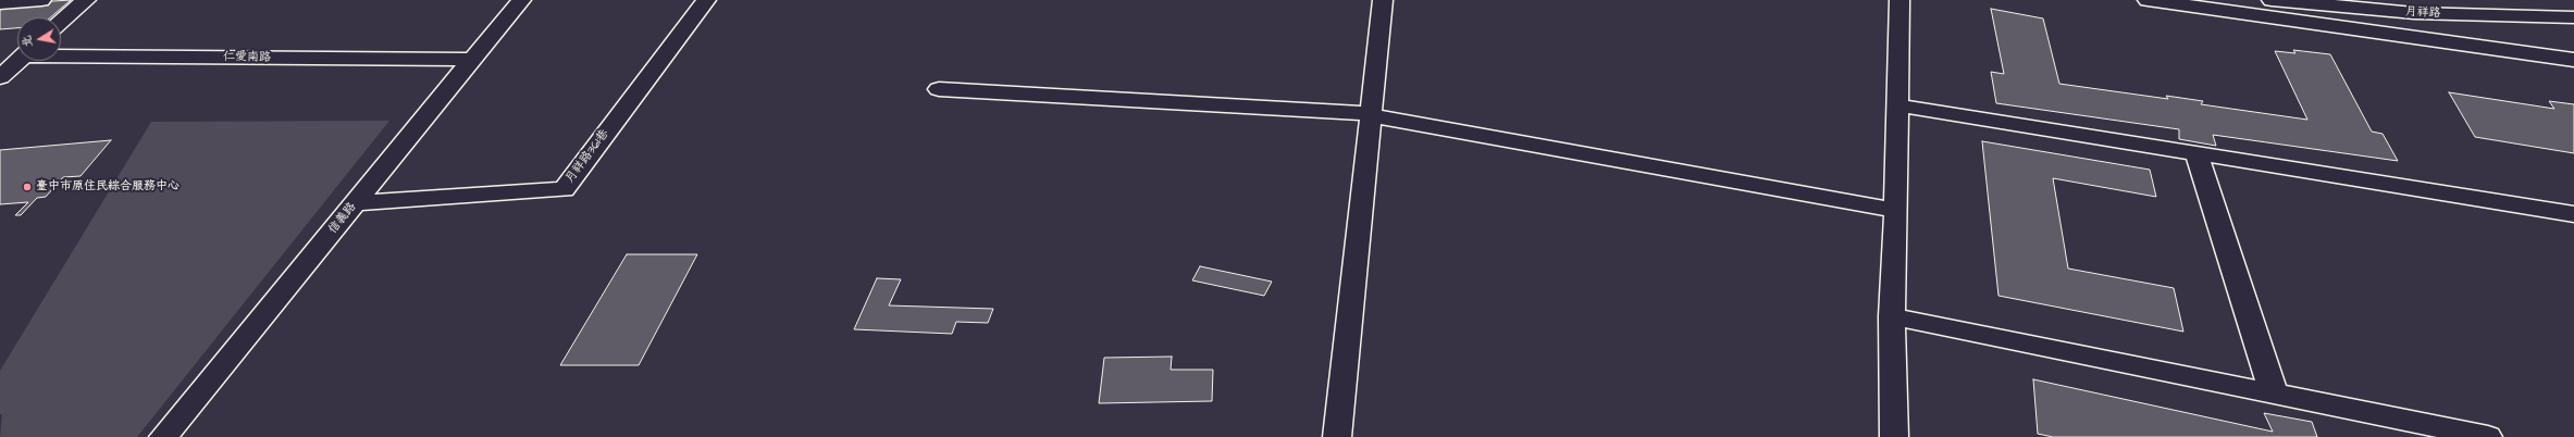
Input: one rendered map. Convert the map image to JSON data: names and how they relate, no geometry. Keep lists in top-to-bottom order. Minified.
{"streets":{"street":["月祥路","仁愛南路","月祥路361巷","信義路"]},"crossings":[["仁愛南路","信義路"],["月祥路361巷","信義路"]],"places":["臺中市原住民綜合服務中心"],"north":"left"}
